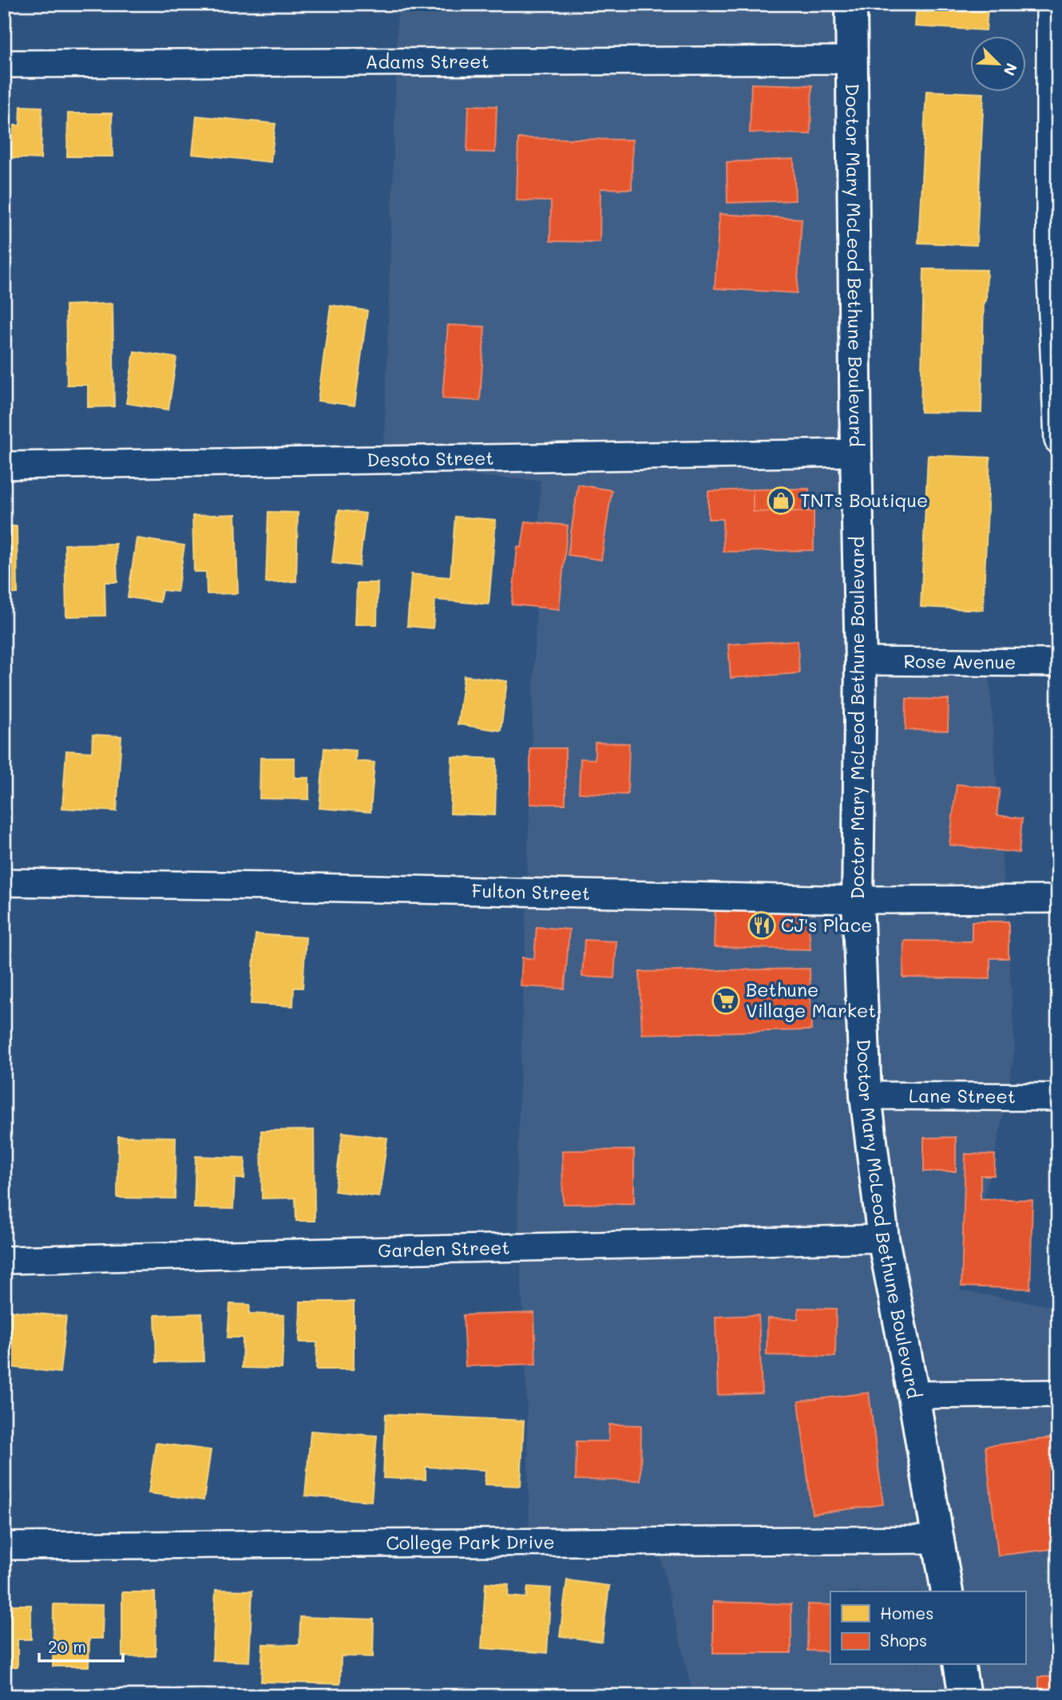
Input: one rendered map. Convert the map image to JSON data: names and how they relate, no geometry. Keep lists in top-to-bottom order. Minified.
{"streets":{"street":["Adams Street","Doctor Mary McLeod Bethune Boulevard","Desoto Street","Rose Avenue","Fulton Street","Lane Street","Garden Street","College Park Drive"]},"crossings":[["Adams Street","Doctor Mary McLeod Bethune Boulevard"],["Doctor Mary McLeod Bethune Boulevard","Desoto Street"],["Doctor Mary McLeod Bethune Boulevard","Rose Avenue"],["Doctor Mary McLeod Bethune Boulevard","Fulton Street"],["Doctor Mary McLeod Bethune Boulevard","Lane Street"],["Doctor Mary McLeod Bethune Boulevard","Garden Street"],["Doctor Mary McLeod Bethune Boulevard","College Park Drive"]],"places":{"shop":["TNTs Boutique"],"restaurant":["CJ's Place"],"supermarket":["Bethune Village Market"]},"legend":["Homes","Shops"],"scale_bar":"20 m","north":"bottom right"}
